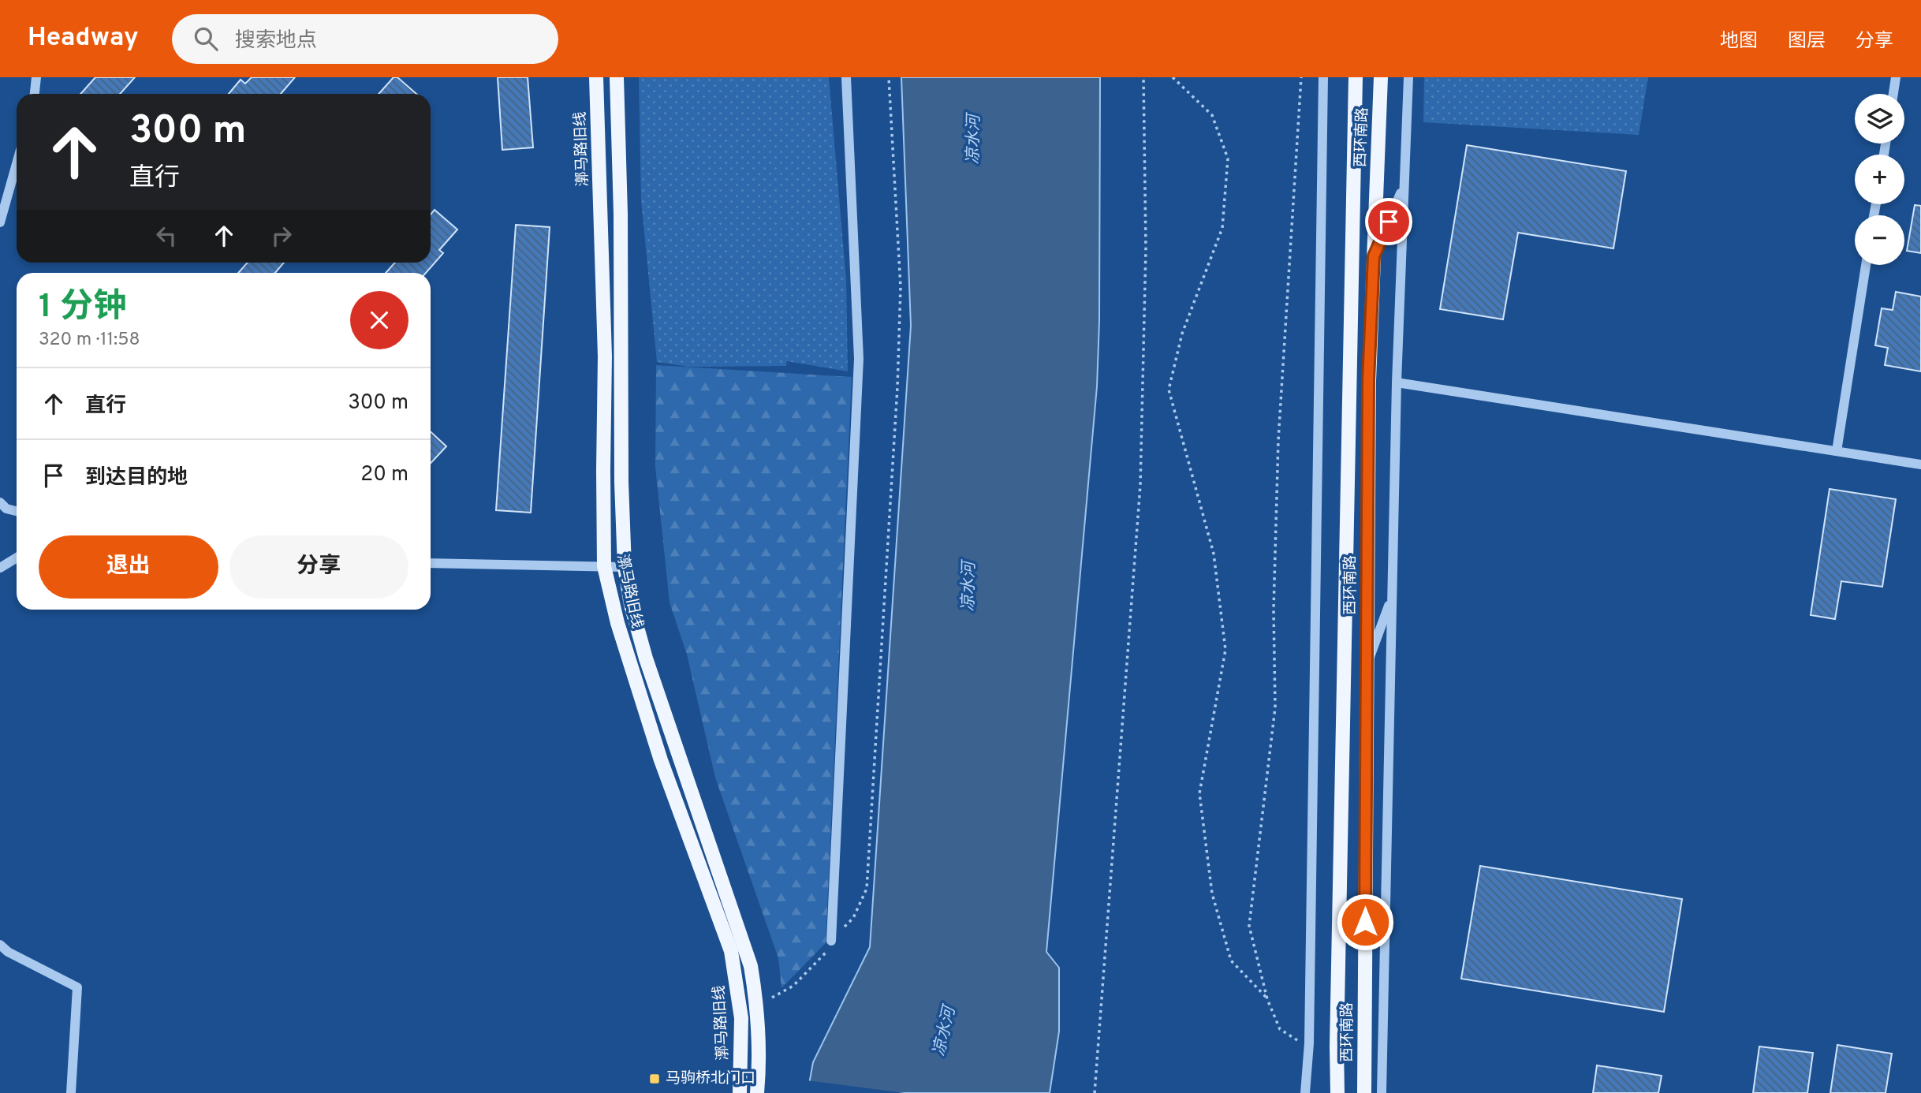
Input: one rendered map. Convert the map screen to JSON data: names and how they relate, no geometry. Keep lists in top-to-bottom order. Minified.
{"streets":{"main road":["西环南路","漷马路旧线"]},"water":["凉水河"],"places":{"transit":["马驹桥北门口"]},"page":{"header":"Headway","search":"搜索地点","nav":["地图","图层","分享"],"map_buttons":["+","−"],"turn":["300 m","直行"],"heading":["1 分钟","320 m · 11:58"],"list":[{"name":"直行","value":"300 m"},{"name":"到达目的地","value":"20 m"}],"buttons":["退出","分享"]}}
